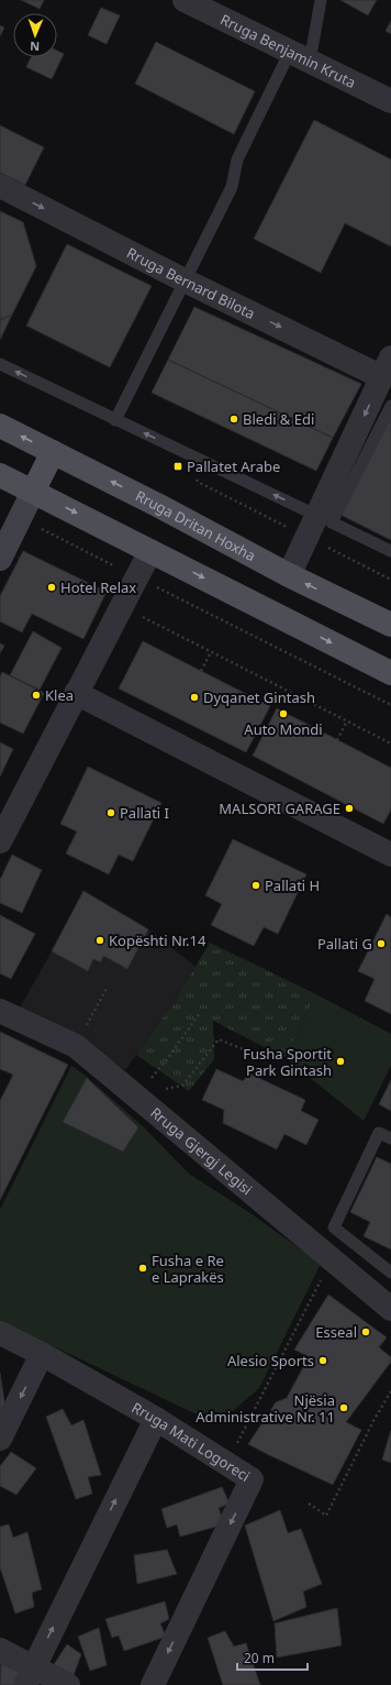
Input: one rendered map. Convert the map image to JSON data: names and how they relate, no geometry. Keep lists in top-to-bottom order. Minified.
{"streets":{"main road":["Rruga Dritan Hoxha"],"street":["Rruga Benjamin Kruta","Rruga Bernard Bilota","Rruga Gjergj Legisi","Rruga Mati Logoreci"]},"crossings":[["Rruga Bernard Bilota","Rruga Dritan Hoxha"]],"places":{"other":["Bledi & Edi","Hotel Relax","Klea","Dyqanet Gintash","Auto Mondi","MALSORI GARAGE","Pallati I","Pallati H","Kopështi Nr.14","Pallati G","Fusha Sportit Park Gintash","Fusha e Re e Laprakës","Esseal","Alesio Sports","Njësia Administrative Nr. 11"],"transit":["Pallatet Arabe"]},"scale_bar":"20 m","north":"bottom"}
